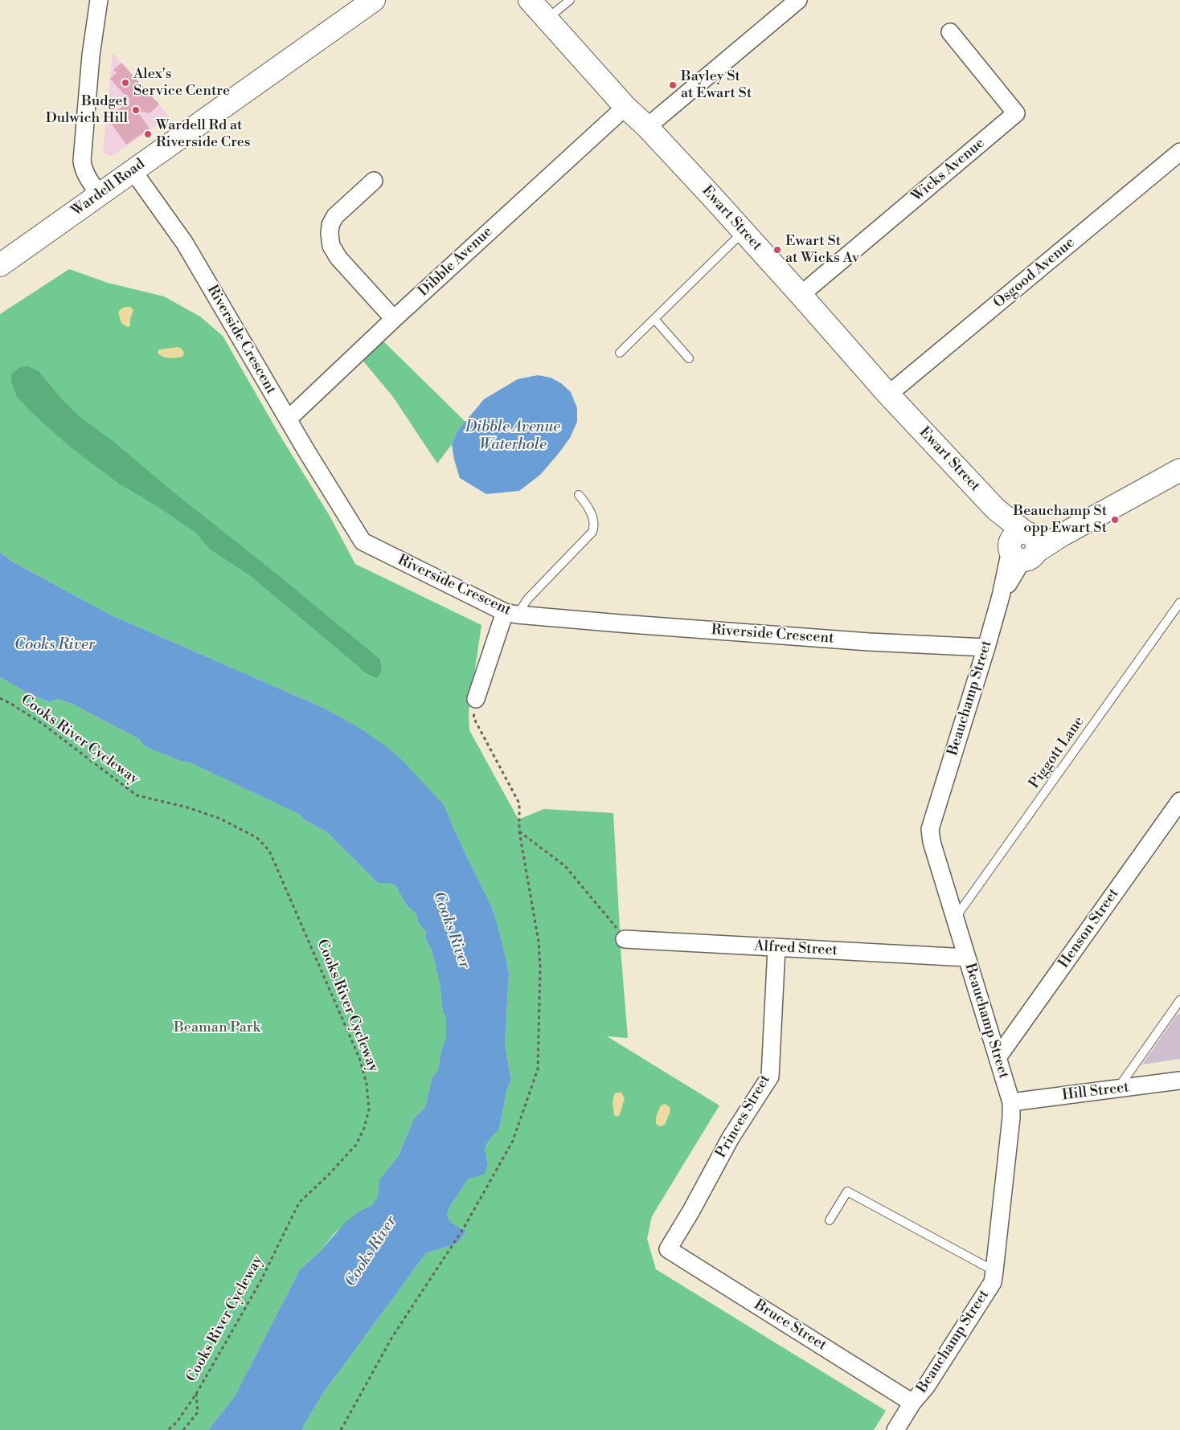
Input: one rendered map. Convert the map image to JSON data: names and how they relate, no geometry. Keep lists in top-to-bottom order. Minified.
{"streets":{"street":["Wicks Avenue","Wardell Road","Ewart Street","Dibble Avenue","Osgood Avenue","Riverside Crescent","Beauchamp Street","Henson Street","Alfred Street","Hill Street","Princes Street","Bruce Street"],"lane":["Piggott Lane"],"path":["Cooks River Cycleway"]},"crossings":[["Wicks Avenue","Ewart Street"],["Wardell Road","Riverside Crescent"],["Ewart Street","Dibble Avenue"],["Ewart Street","Osgood Avenue"],["Ewart Street","Beauchamp Street"],["Dibble Avenue","Riverside Crescent"],["Riverside Crescent","Beauchamp Street"],["Beauchamp Street","Piggott Lane"],["Beauchamp Street","Henson Street"],["Beauchamp Street","Alfred Street"],["Beauchamp Street","Hill Street"],["Beauchamp Street","Bruce Street"],["Alfred Street","Princes Street"],["Princes Street","Bruce Street"]],"water":["Dibble Avenue Waterhole","Cooks River"],"parks":["Beaman Park"],"places":["Alex's Service Centre","Bayley St at Ewart St","Budget Dulwich Hill","Wardell Rd at Riverside Cres","Ewart St at Wicks Av","Beauchamp St opp Ewart St"]}
